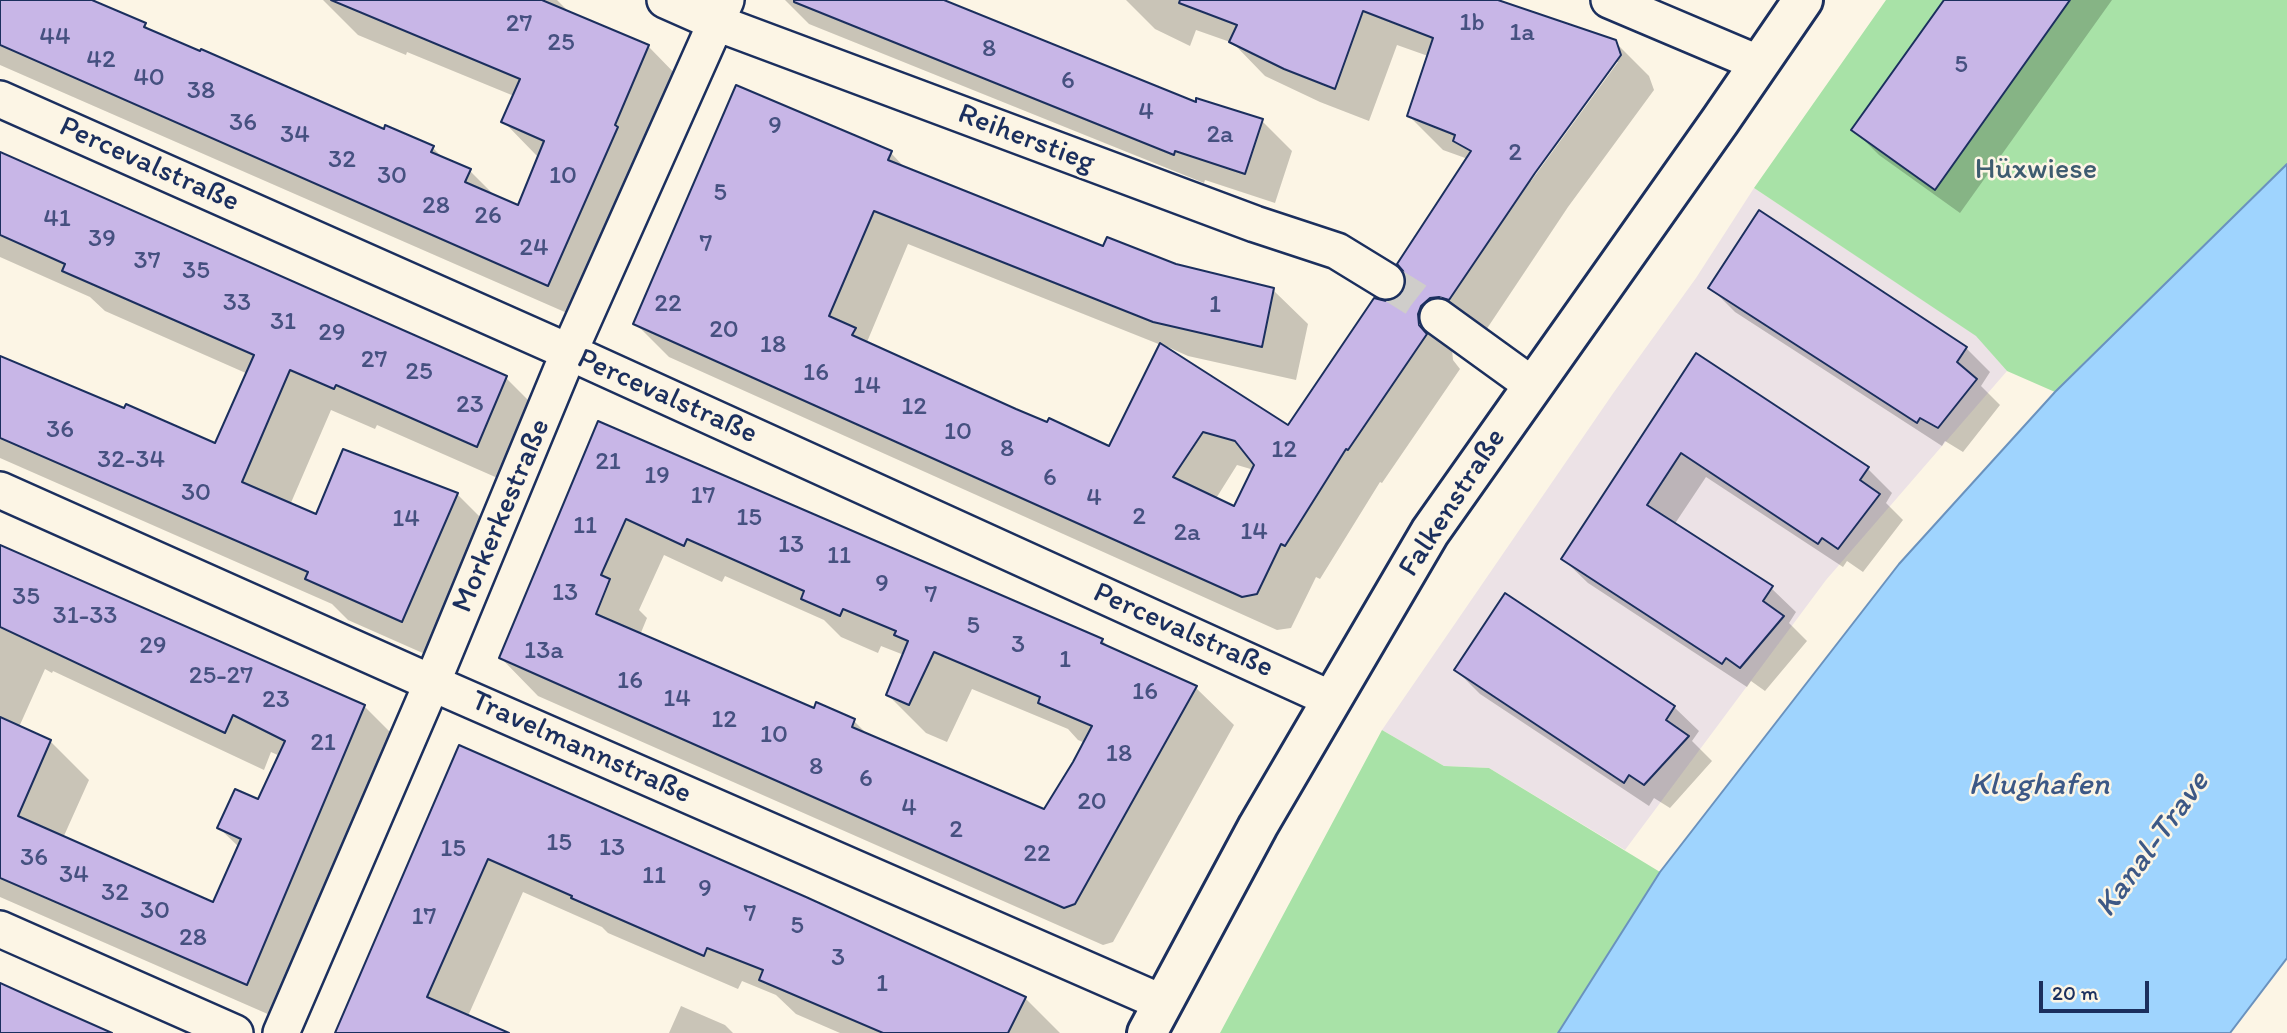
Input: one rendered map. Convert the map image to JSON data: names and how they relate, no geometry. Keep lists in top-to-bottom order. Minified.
{"streets":{"main road":["Falkenstraße"],"street":["Reiherstieg","Percevalstraße","Morkerkestraße","Travelmannstraße"]},"crossings":[["Reiherstieg","Morkerkestraße"],["Percevalstraße","Falkenstraße"],["Percevalstraße","Morkerkestraße"],["Falkenstraße","Travelmannstraße"],["Morkerkestraße","Travelmannstraße"]],"water":["Klughafen","Kanal-Trave"],"parks":["Hüxwiese"],"house_numbers":["1b","27","1a","44","25","8","42","5","40","6","38","4","36","9","34","2a","2","32","30","10","5","28","26","41","39","7","24","37","35","33","22","1","31","20","29","18","27","25","16","14","23","12","36","10","8","12","32-34","21","19","6","30","17","4","2","15","14","11","14","2a","13","11","9","13","7","35","31-33","5","3","29","13a","1","25-27","16","16","14","23","12","10","21","18","8","6","20","4","2","15","13","15","22","36","34","11","9","32","30","7","17","5","28","3","1"],"scale_bar":"20 m"}
